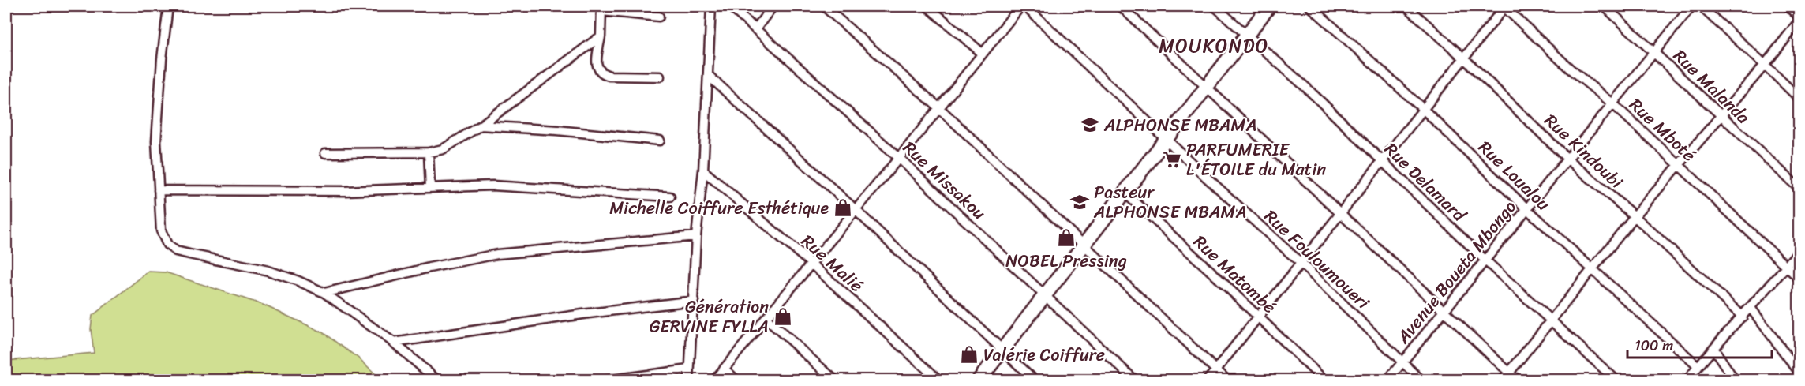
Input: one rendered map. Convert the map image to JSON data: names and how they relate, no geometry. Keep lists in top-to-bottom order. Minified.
{"streets":{"street":["Rue Malanda","Rue Mboté","Rue Kindoubi","Rue Loualou","Rue Missakou","Rue Delamard","Rue Fouloumoueri","Rue Malié","Avenue Boueta Mbongo","Rue Matombé"]},"crossings":[["Rue Malanda","Avenue Boueta Mbongo"],["Rue Mboté","Avenue Boueta Mbongo"],["Rue Kindoubi","Avenue Boueta Mbongo"],["Rue Loualou","Avenue Boueta Mbongo"],["Rue Delamard","Avenue Boueta Mbongo"],["Rue Fouloumoueri","Avenue Boueta Mbongo"]],"districts":["MOUKONDO"],"places":{"school or university":["ALPHONSE MBAMA","Pasteur ALPHONSE MBAMA"],"supermarket":["PARFUMERIE L'ÉTOILE du Matin"],"shop":["Michelle Coiffure Esthétique","NOBEL Pressing","Génération GERVINE FYLLA","Valérie Coiffure"]},"scale_bar":"100 m"}
